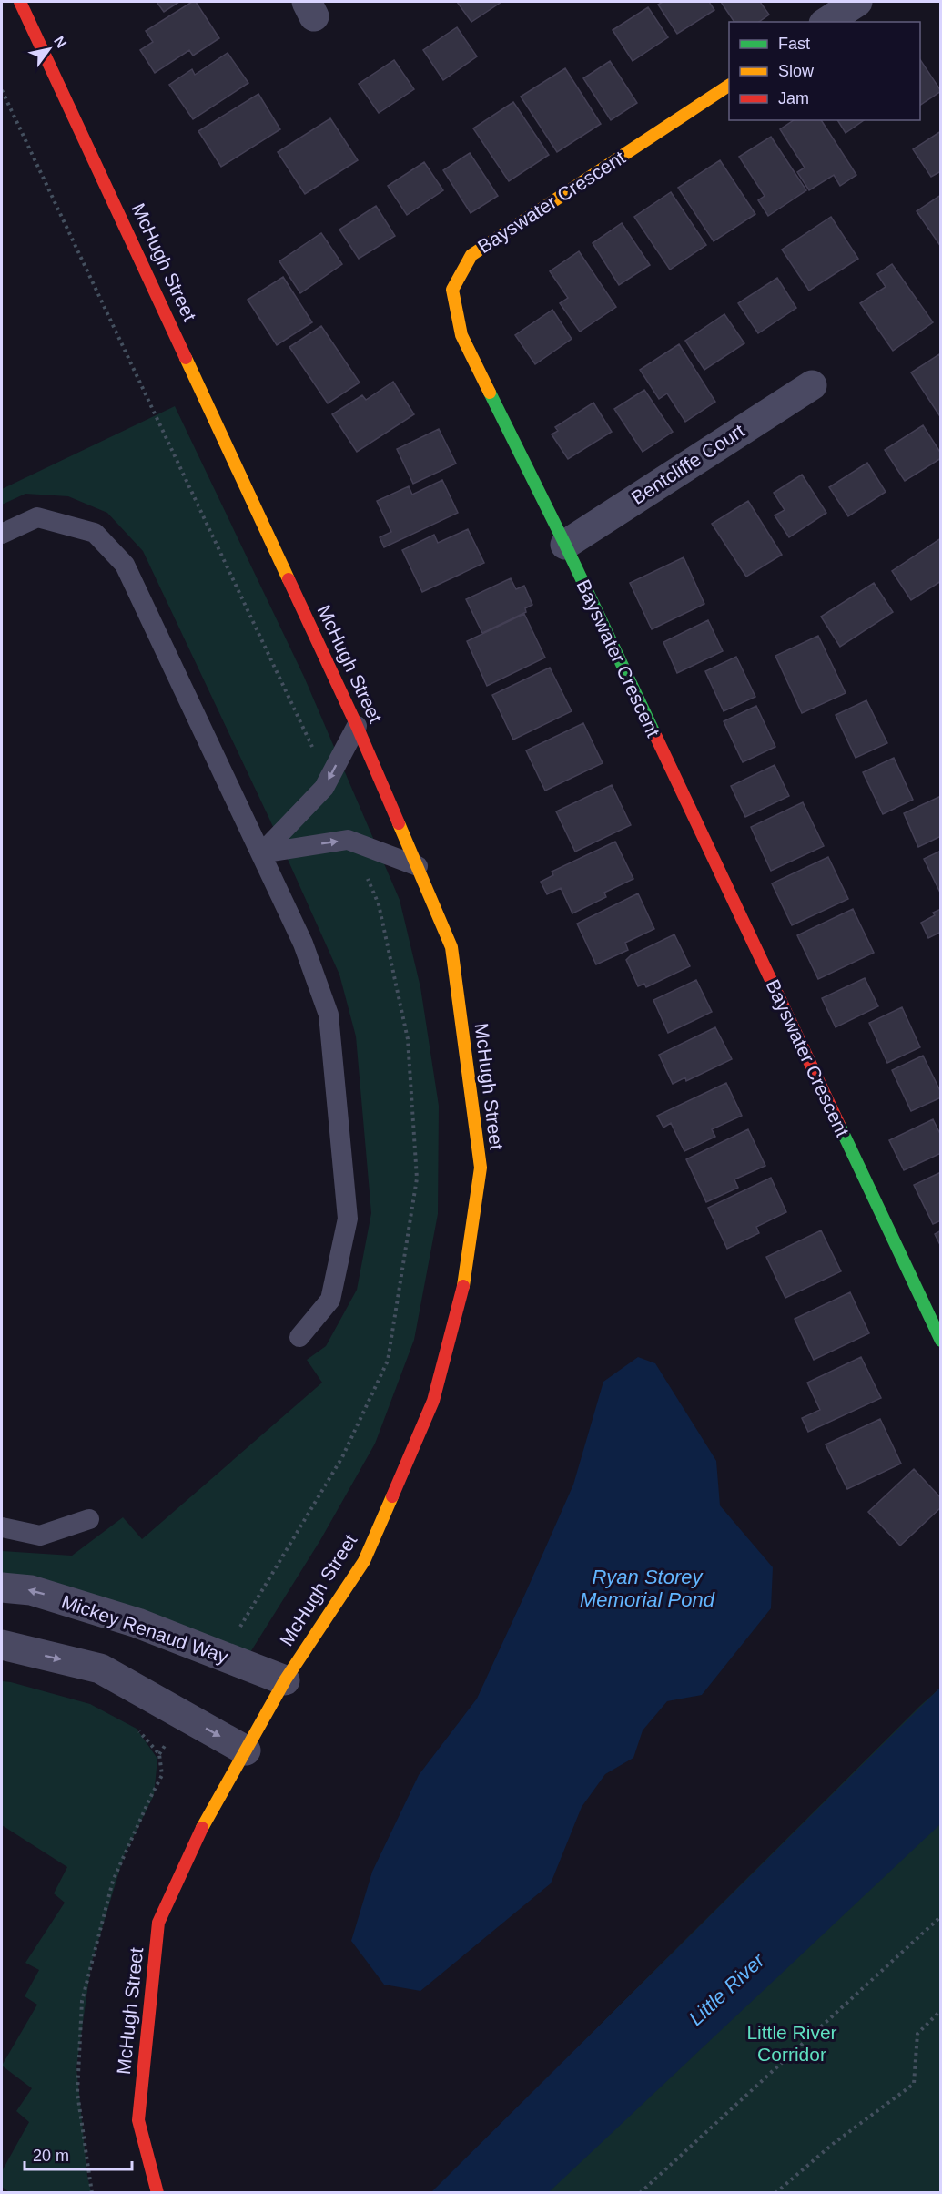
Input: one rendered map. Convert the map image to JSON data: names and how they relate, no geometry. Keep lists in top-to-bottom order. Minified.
{"streets":{"main road":["Bayswater Crescent","McHugh Street"],"street":["Bentcliffe Court","Mickey Renaud Way"]},"crossings":[["Bayswater Crescent","Bentcliffe Court"],["McHugh Street","Mickey Renaud Way"]],"water":["Ryan Storey Memorial Pond","Little River"],"parks":["Little River Corridor"],"legend":["Fast","Slow","Jam"],"scale_bar":"20 m","north":"top right"}
